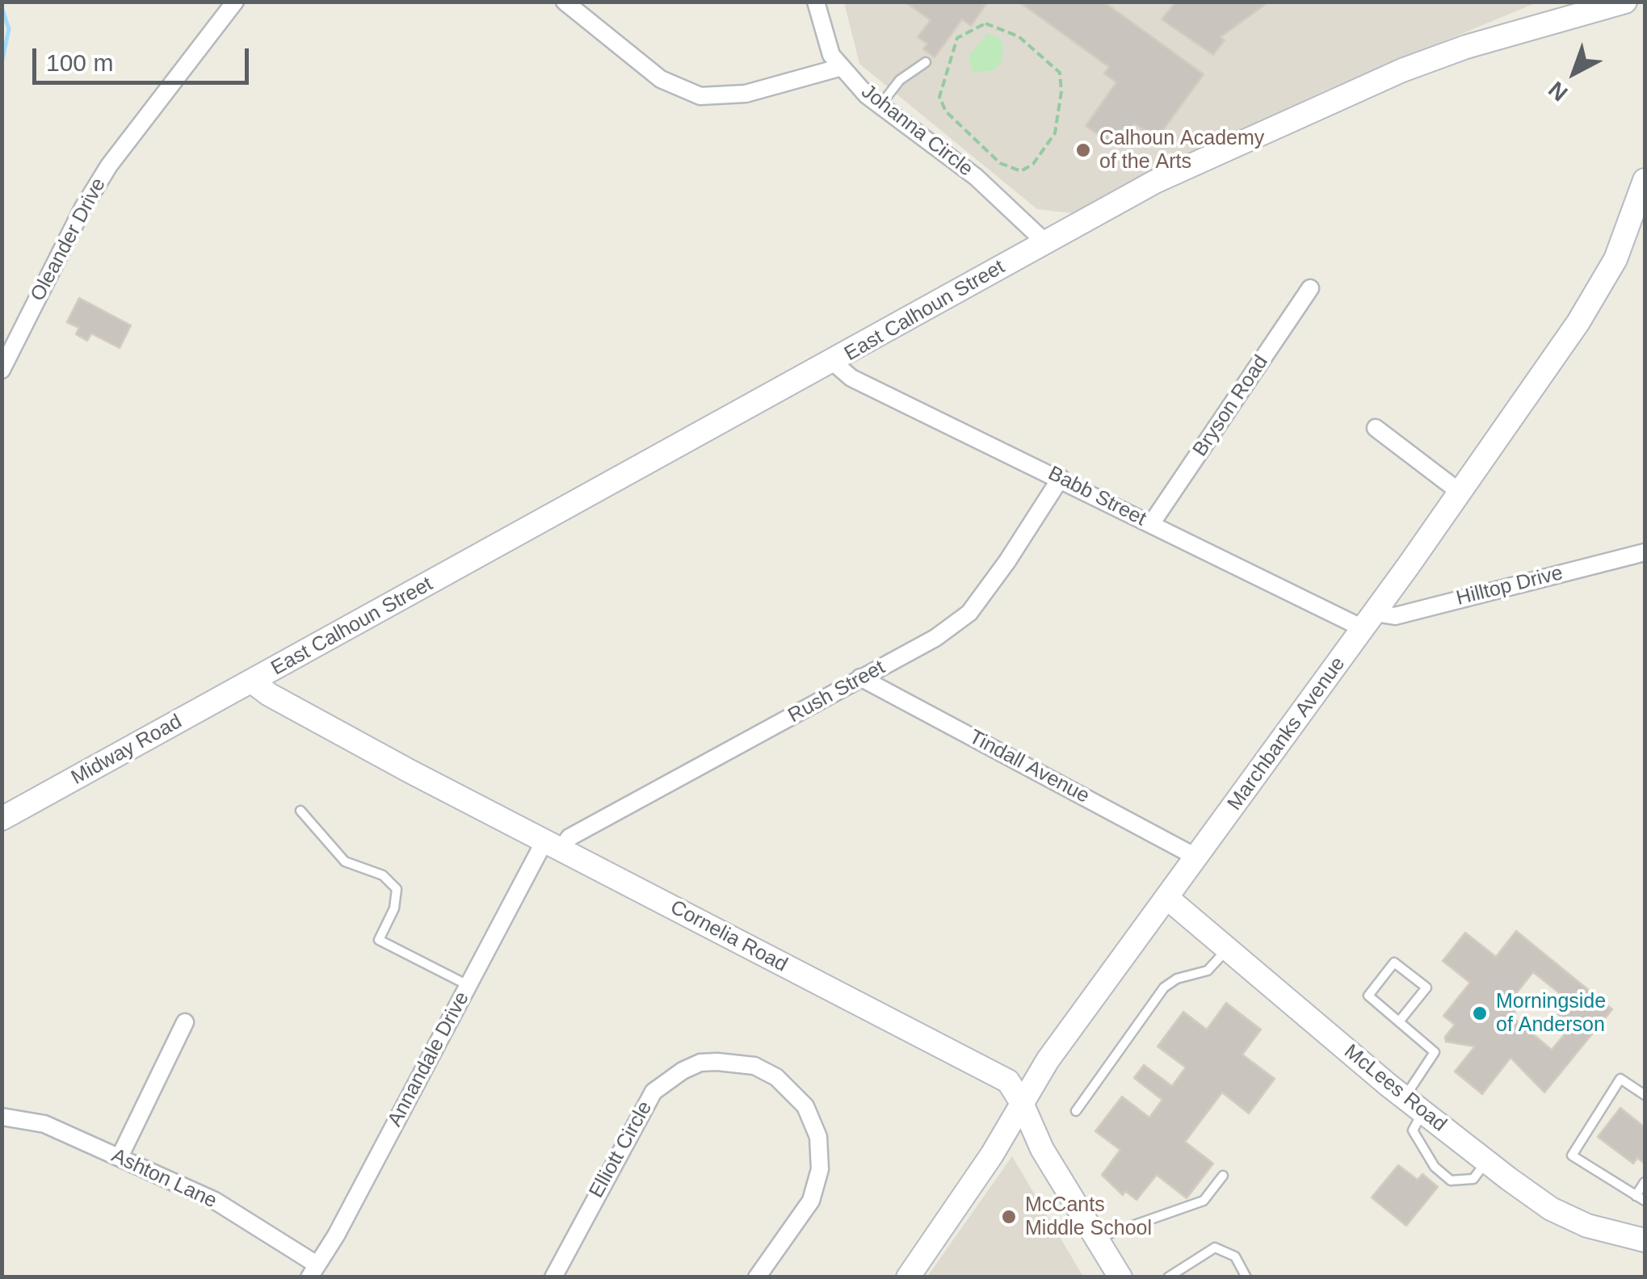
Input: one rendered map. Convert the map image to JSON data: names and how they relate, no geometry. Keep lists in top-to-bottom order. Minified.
{"streets":{"street":["Johanna Circle","Oleander Drive","East Calhoun Street","Bryson Road","Babb Street","Hilltop Drive","Rush Street","Marchbanks Avenue","Midway Road","Tindall Avenue","Cornelia Road","Annandale Drive","McLees Road","Elliott Circle","Ashton Lane"]},"crossings":[["Johanna Circle","East Calhoun Street"],["East Calhoun Street","Babb Street"],["East Calhoun Street","Midway Road"],["East Calhoun Street","Cornelia Road"],["Bryson Road","Babb Street"],["Babb Street","Hilltop Drive"],["Babb Street","Rush Street"],["Babb Street","Marchbanks Avenue"],["Hilltop Drive","Marchbanks Avenue"],["Rush Street","Tindall Avenue"],["Rush Street","Cornelia Road"],["Rush Street","Annandale Drive"],["Marchbanks Avenue","Tindall Avenue"],["Marchbanks Avenue","Cornelia Road"],["Marchbanks Avenue","McLees Road"],["Midway Road","Cornelia Road"],["Cornelia Road","Annandale Drive"],["Annandale Drive","Ashton Lane"]],"places":["Calhoun Academy of the Arts","Morningside of Anderson","McCants Middle School"],"scale_bar":"100 m","north":"bottom left"}
